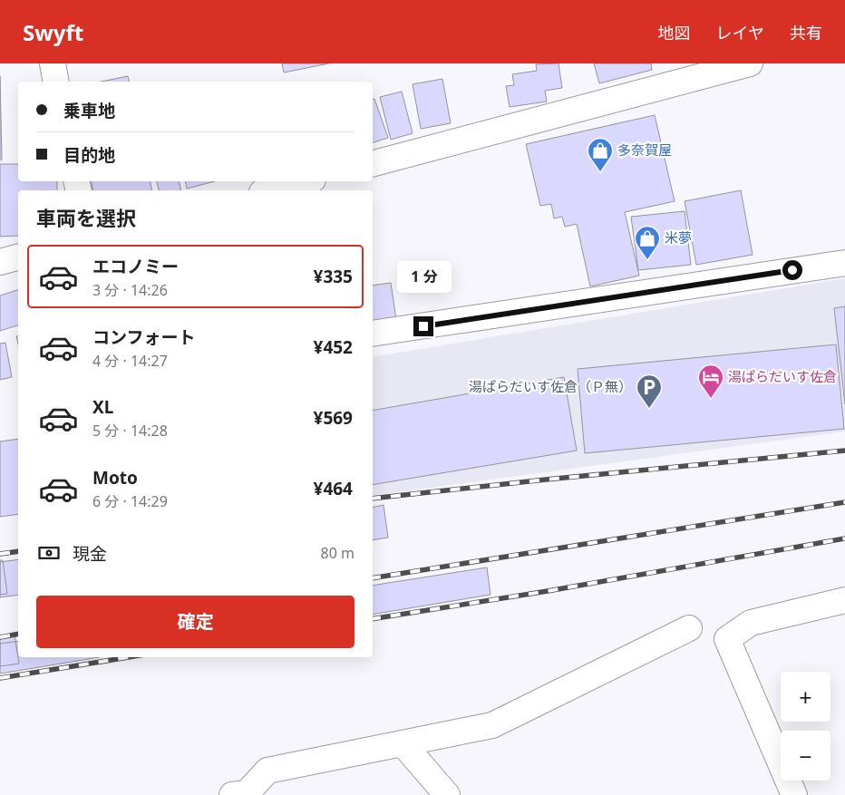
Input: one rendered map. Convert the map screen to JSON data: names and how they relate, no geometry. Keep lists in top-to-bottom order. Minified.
{"places":{"shop":["多奈賀屋","米夢"],"hotel":["湯ぱらだいす佐倉"],"parking":["湯ぱらだいす佐倉（Ｐ無）"]},"page":{"header":"Swyft","nav":["地図","レイヤ","共有"],"banner":["乗車地","目的地"],"heading":"車両を選択","list":[{"name":"エコノミー","note":"3 分 · 14:26","value":"¥335"},{"name":"コンフォート","note":"4 分 · 14:27","value":"¥452"},{"name":"XL","note":"5 分 · 14:28","value":"¥569"},{"name":"Moto","note":"6 分 · 14:29","value":"¥464"}],"bubble":"1 分","pay":["現金","80 m"],"buttons":"確定","map_buttons":["+","−"]}}
